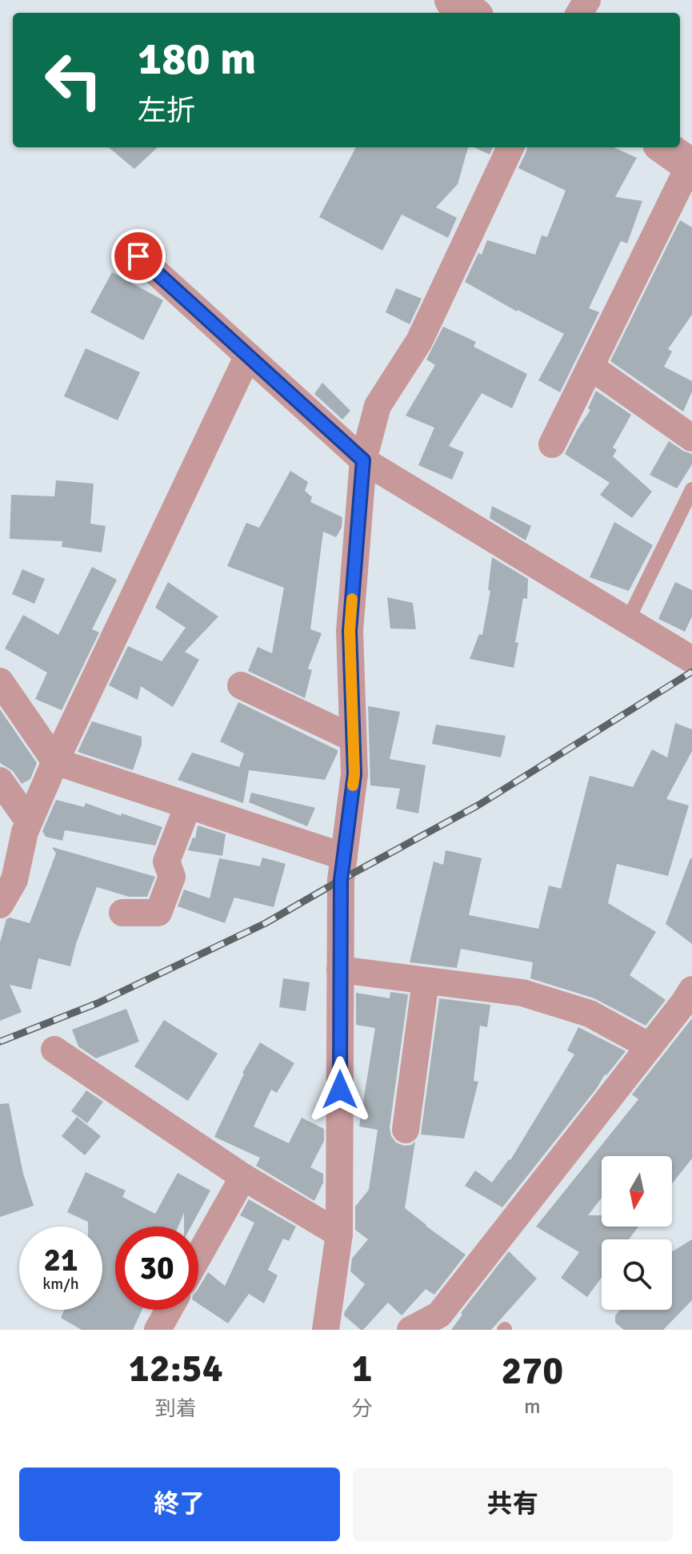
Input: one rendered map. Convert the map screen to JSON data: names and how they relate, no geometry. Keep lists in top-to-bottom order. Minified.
{"north":"bottom","page":{"turn":["180 m","左折"],"speed":"21 km/h","limit":"30","eta":["12:54","到着","1","分","270","m"],"buttons":["終了","共有"]}}
